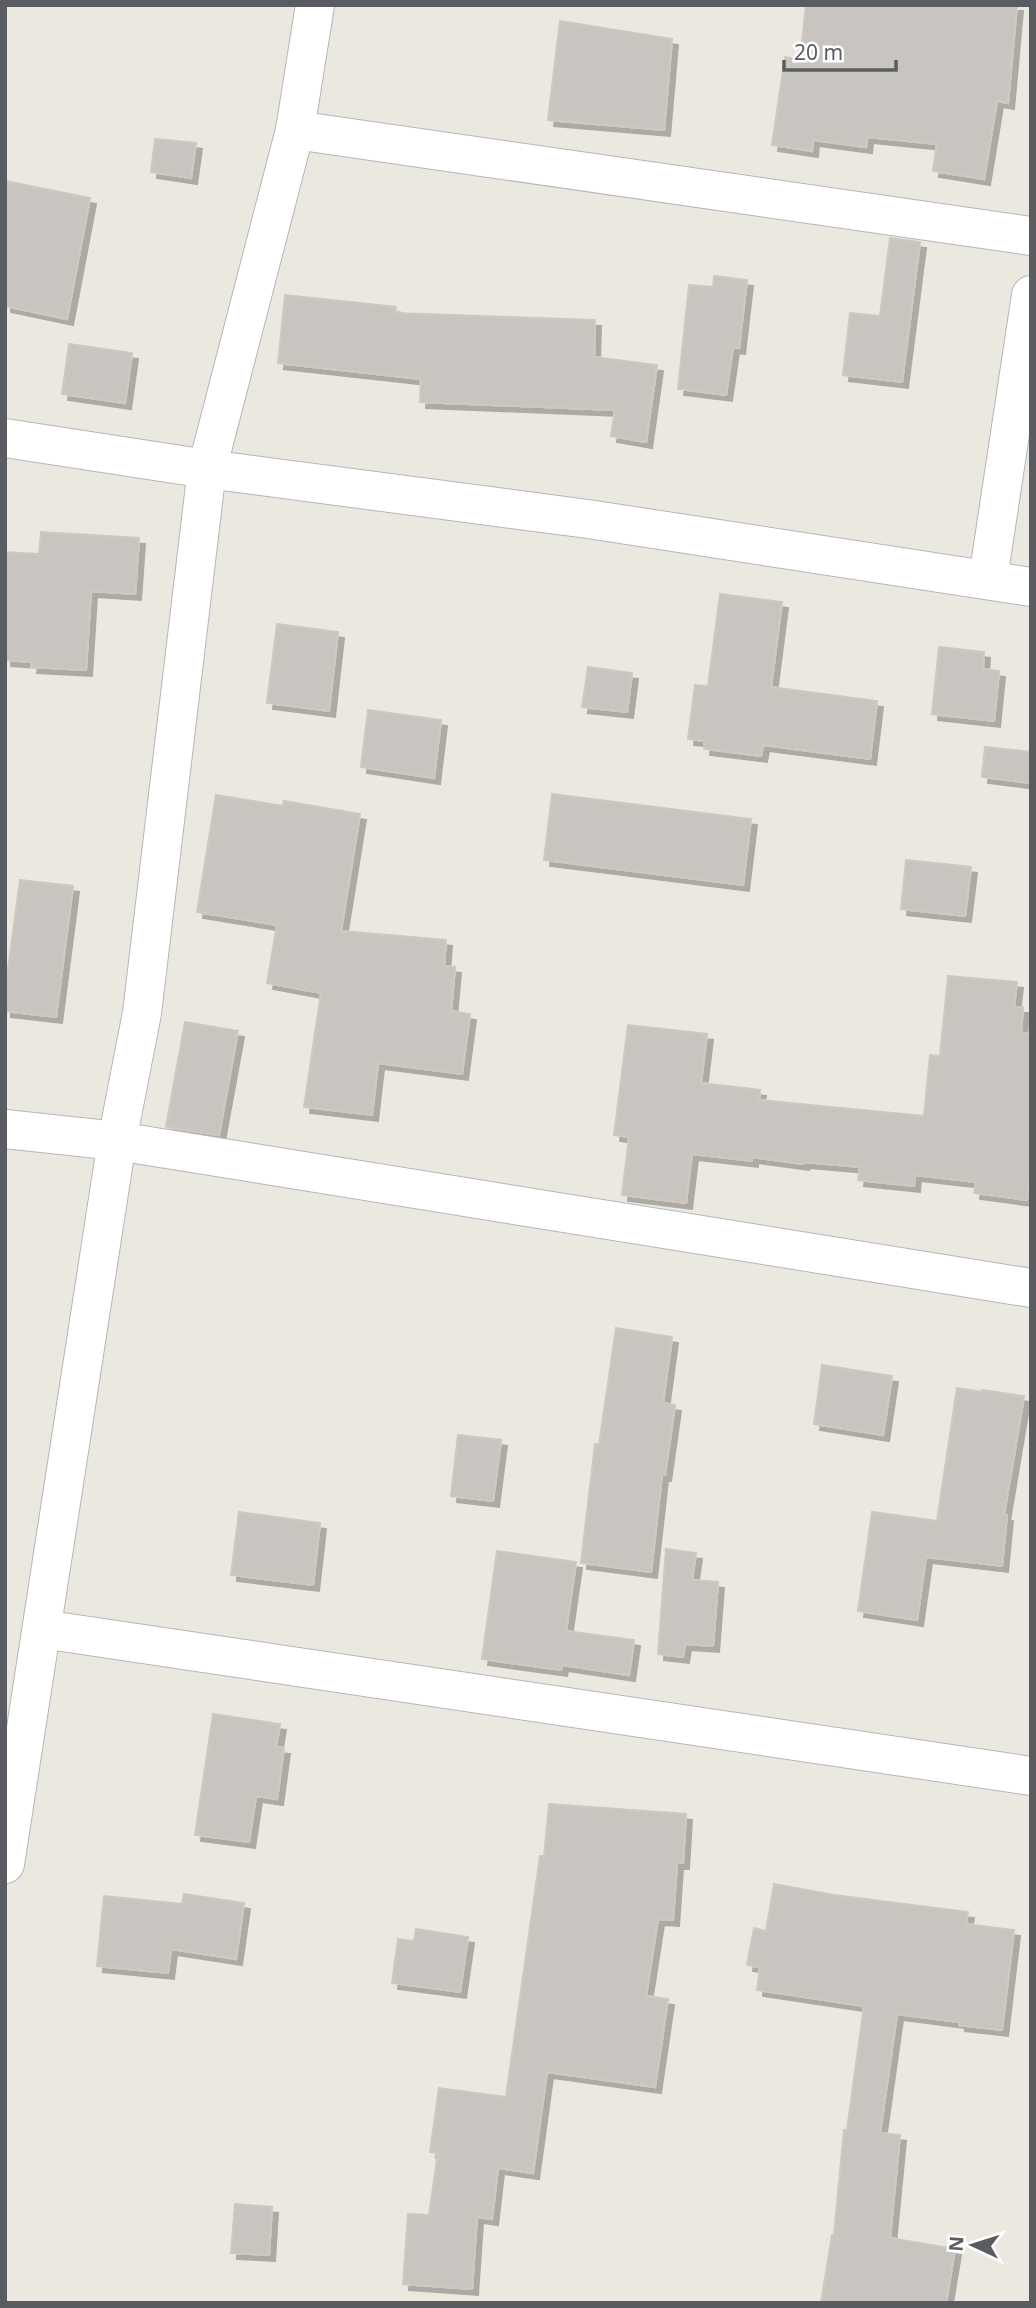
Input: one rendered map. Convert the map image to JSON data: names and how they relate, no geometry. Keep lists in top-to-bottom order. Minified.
{"scale_bar":"20 m","north":"left"}
